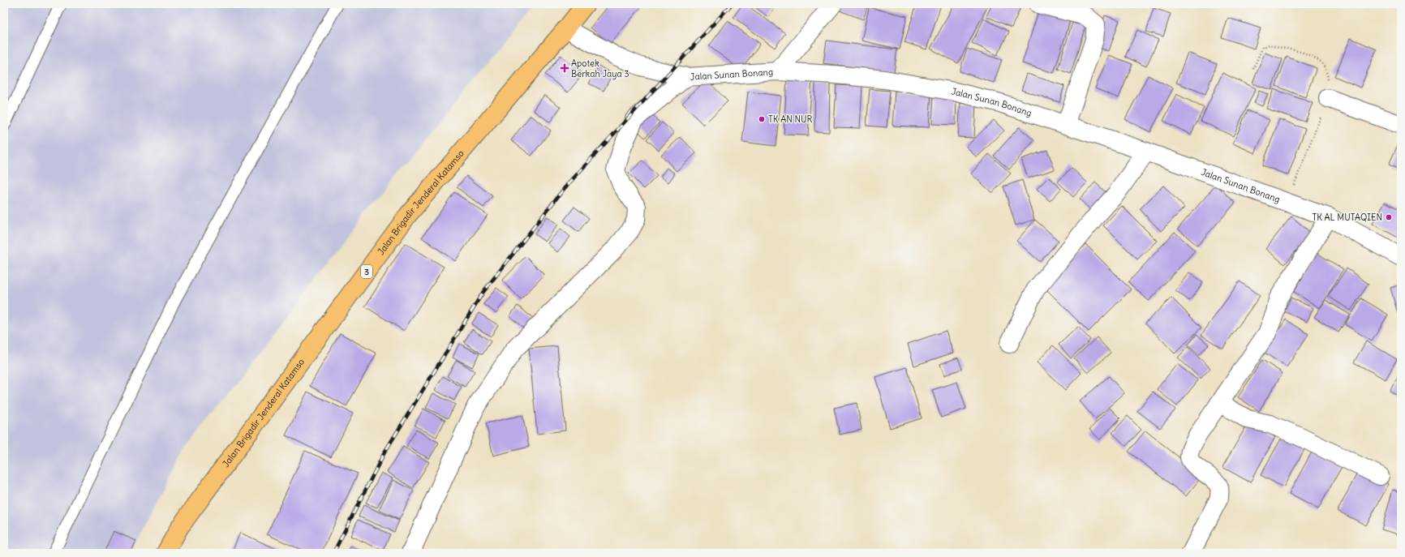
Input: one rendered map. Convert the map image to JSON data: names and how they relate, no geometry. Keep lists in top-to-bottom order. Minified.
{"streets":{"highway":["Jalan Brigadir Jenderal Katamso","3"],"street":["Jalan Sunan Bonang"]},"crossings":[["Jalan Sunan Bonang","Jalan Brigadir Jenderal Katamso"]],"places":{"health":["Apotek Berkah Jaya 3"],"other":["TK AN NUR","TK AL MUTAQIEN"]}}
